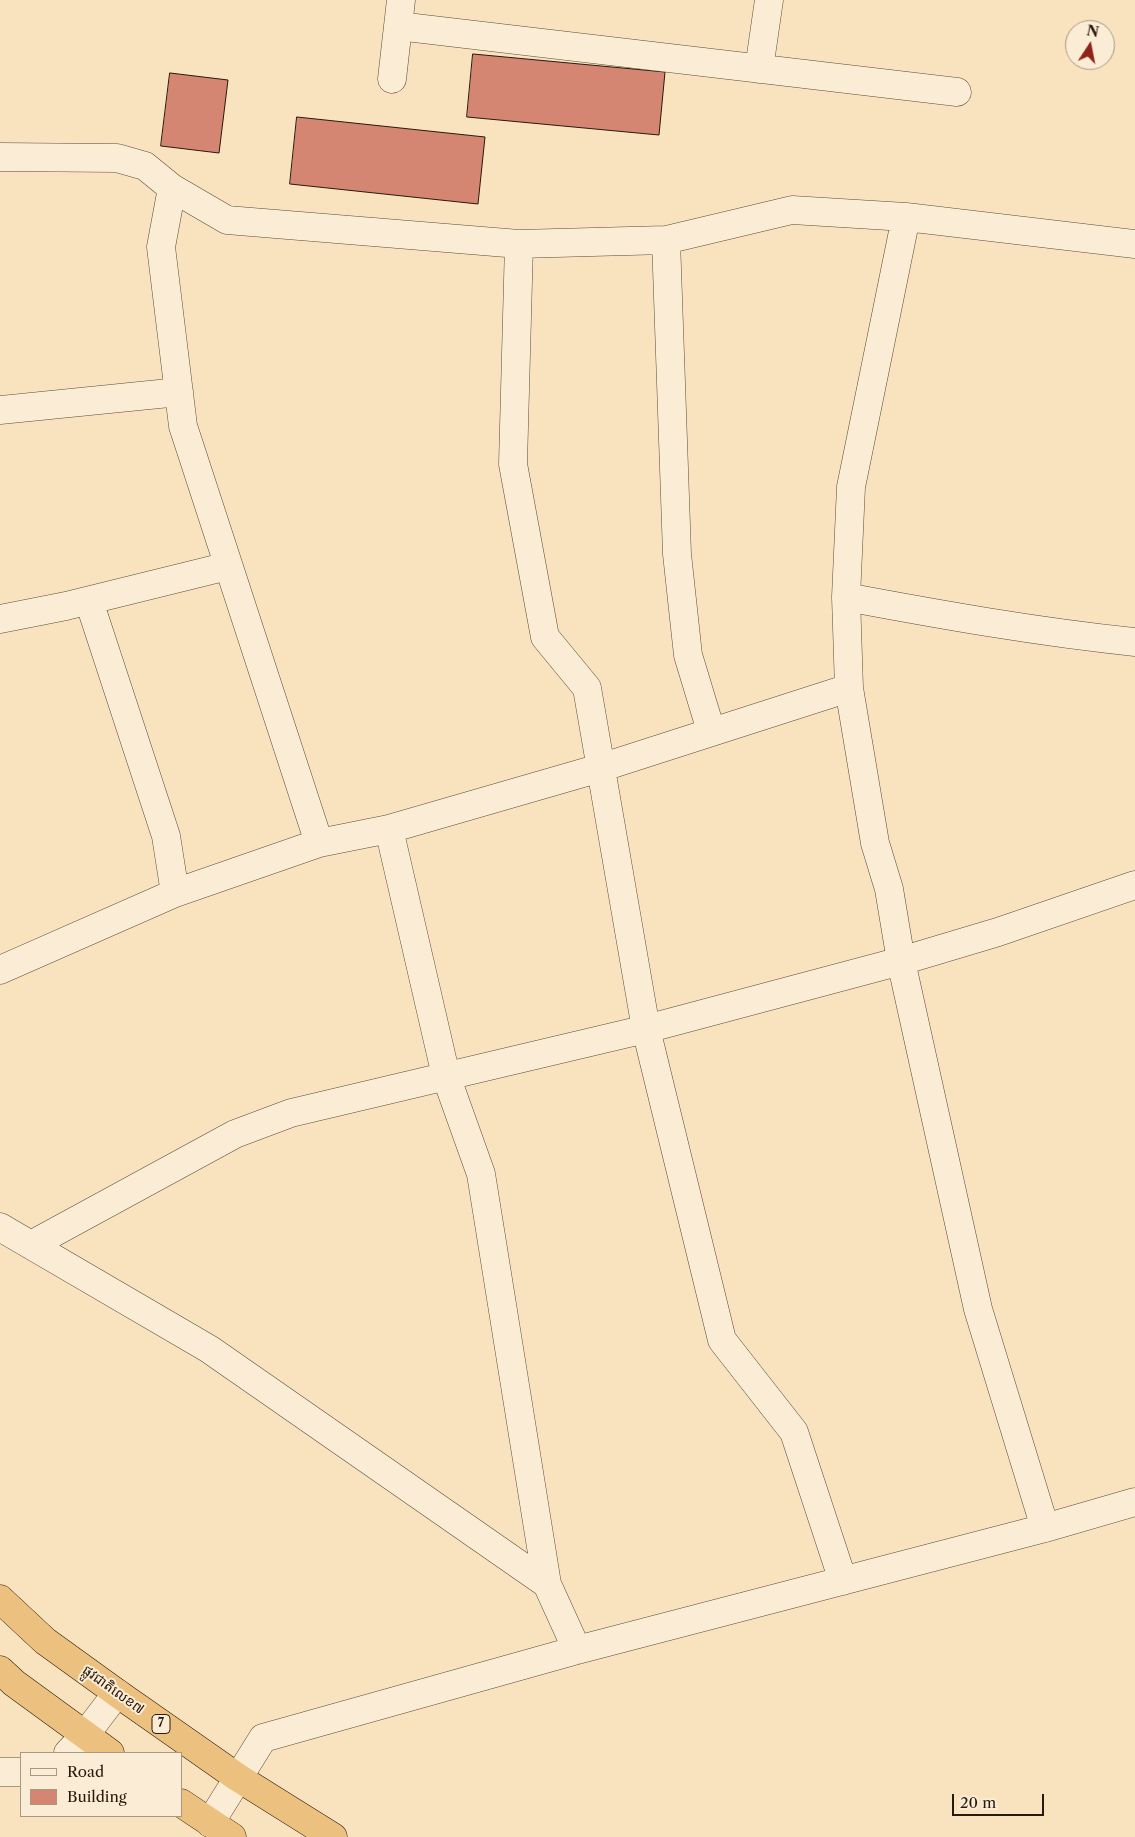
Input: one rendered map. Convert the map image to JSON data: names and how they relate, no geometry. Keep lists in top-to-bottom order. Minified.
{"streets":{"highway":["ផ្លូវជាតិលេខ៧","7"]},"legend":["Road","Building"],"scale_bar":"20 m","north":"top"}
